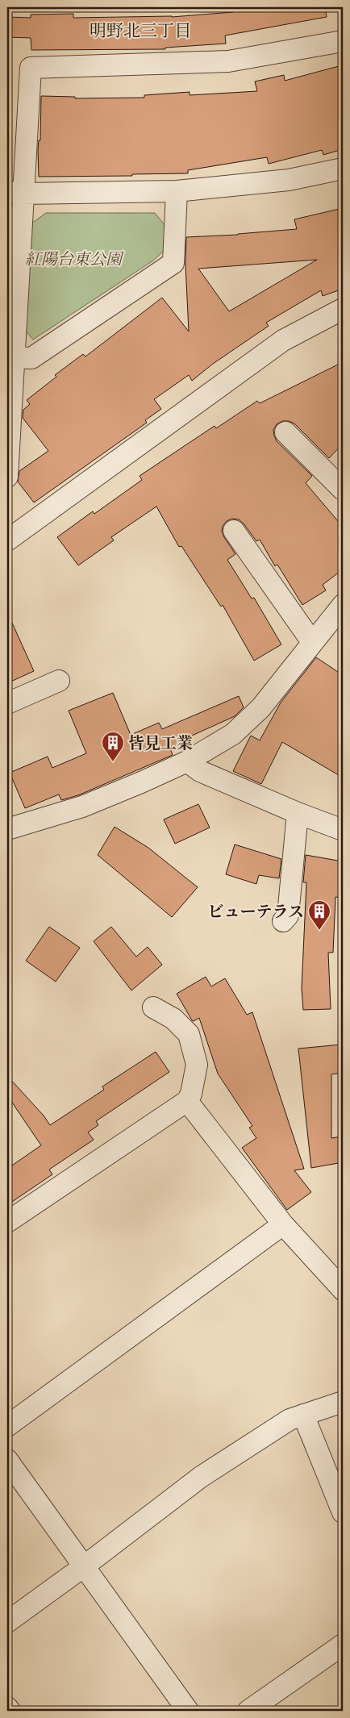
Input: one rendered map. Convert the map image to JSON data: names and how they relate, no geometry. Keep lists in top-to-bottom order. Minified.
{"districts":["明野北三丁目"],"parks":["紅陽台東公園"],"places":{"building":["皆見工業","ビューテラス"]}}
